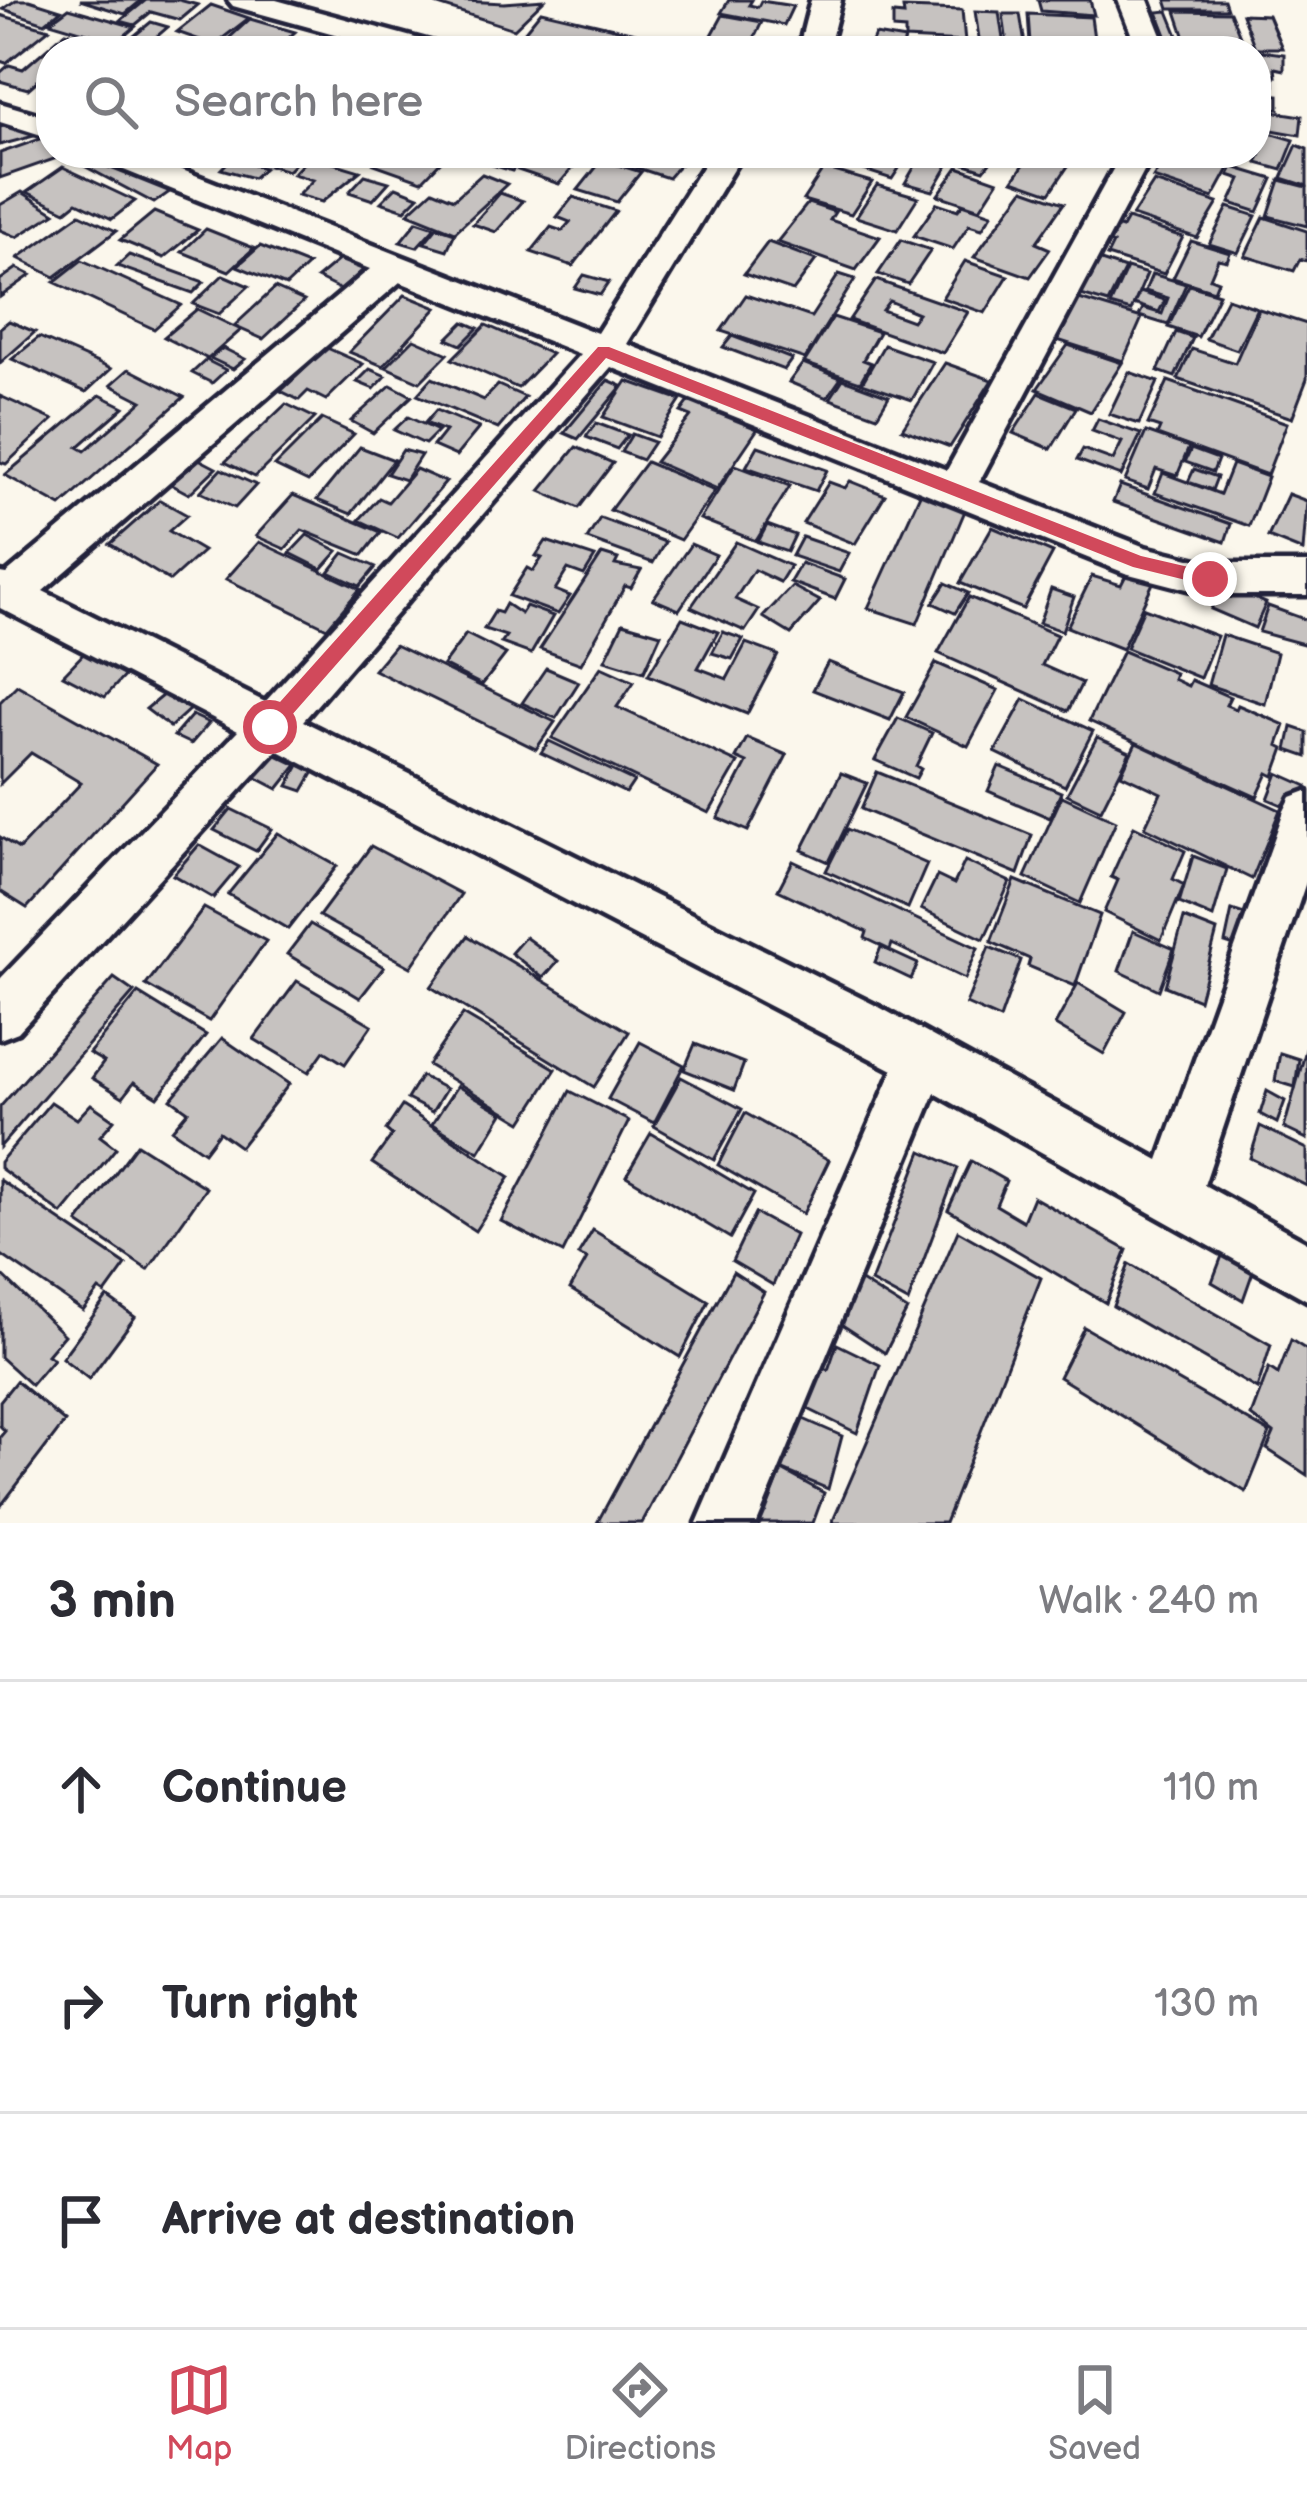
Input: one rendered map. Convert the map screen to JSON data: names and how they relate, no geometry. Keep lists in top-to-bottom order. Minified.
{"page":{"search":"Search here","heading":["3 min","Walk · 240 m"],"list":[["Continue","110 m"],["Turn right","130 m"],"Arrive at destination"],"nav":["Map","Directions","Saved"]}}
